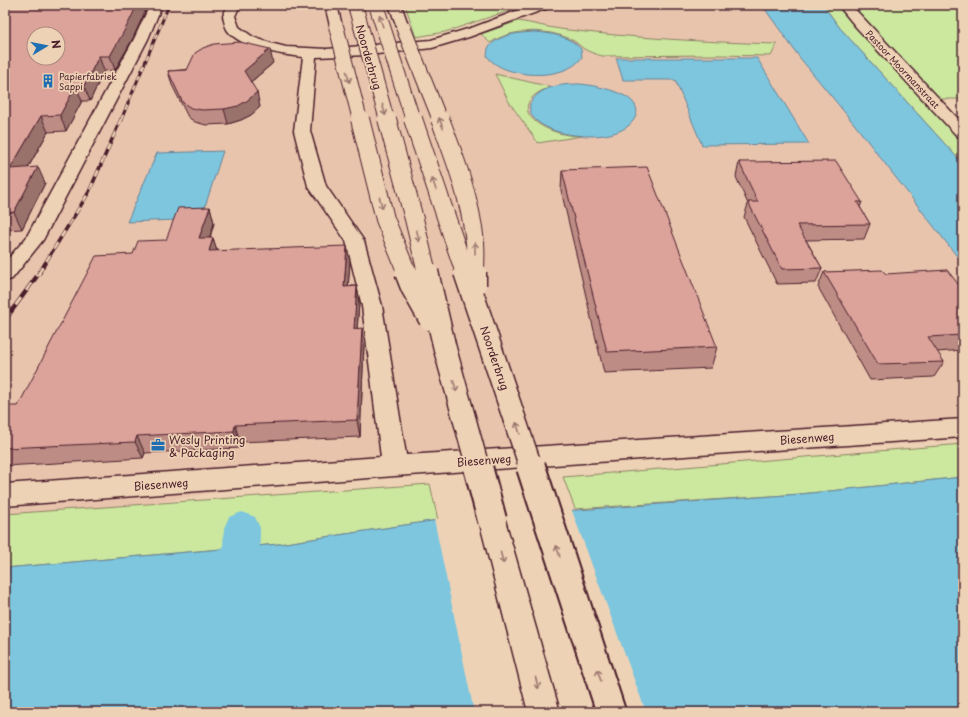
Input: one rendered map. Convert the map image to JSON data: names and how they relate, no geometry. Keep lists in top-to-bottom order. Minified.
{"streets":{"main road":["Noorderbrug","Pastoor Moormanstraat","Biesenweg"]},"places":{"building":["Papierfabriek Sappi"],"office":["Wesly Printing & Packaging"]},"north":"right"}
